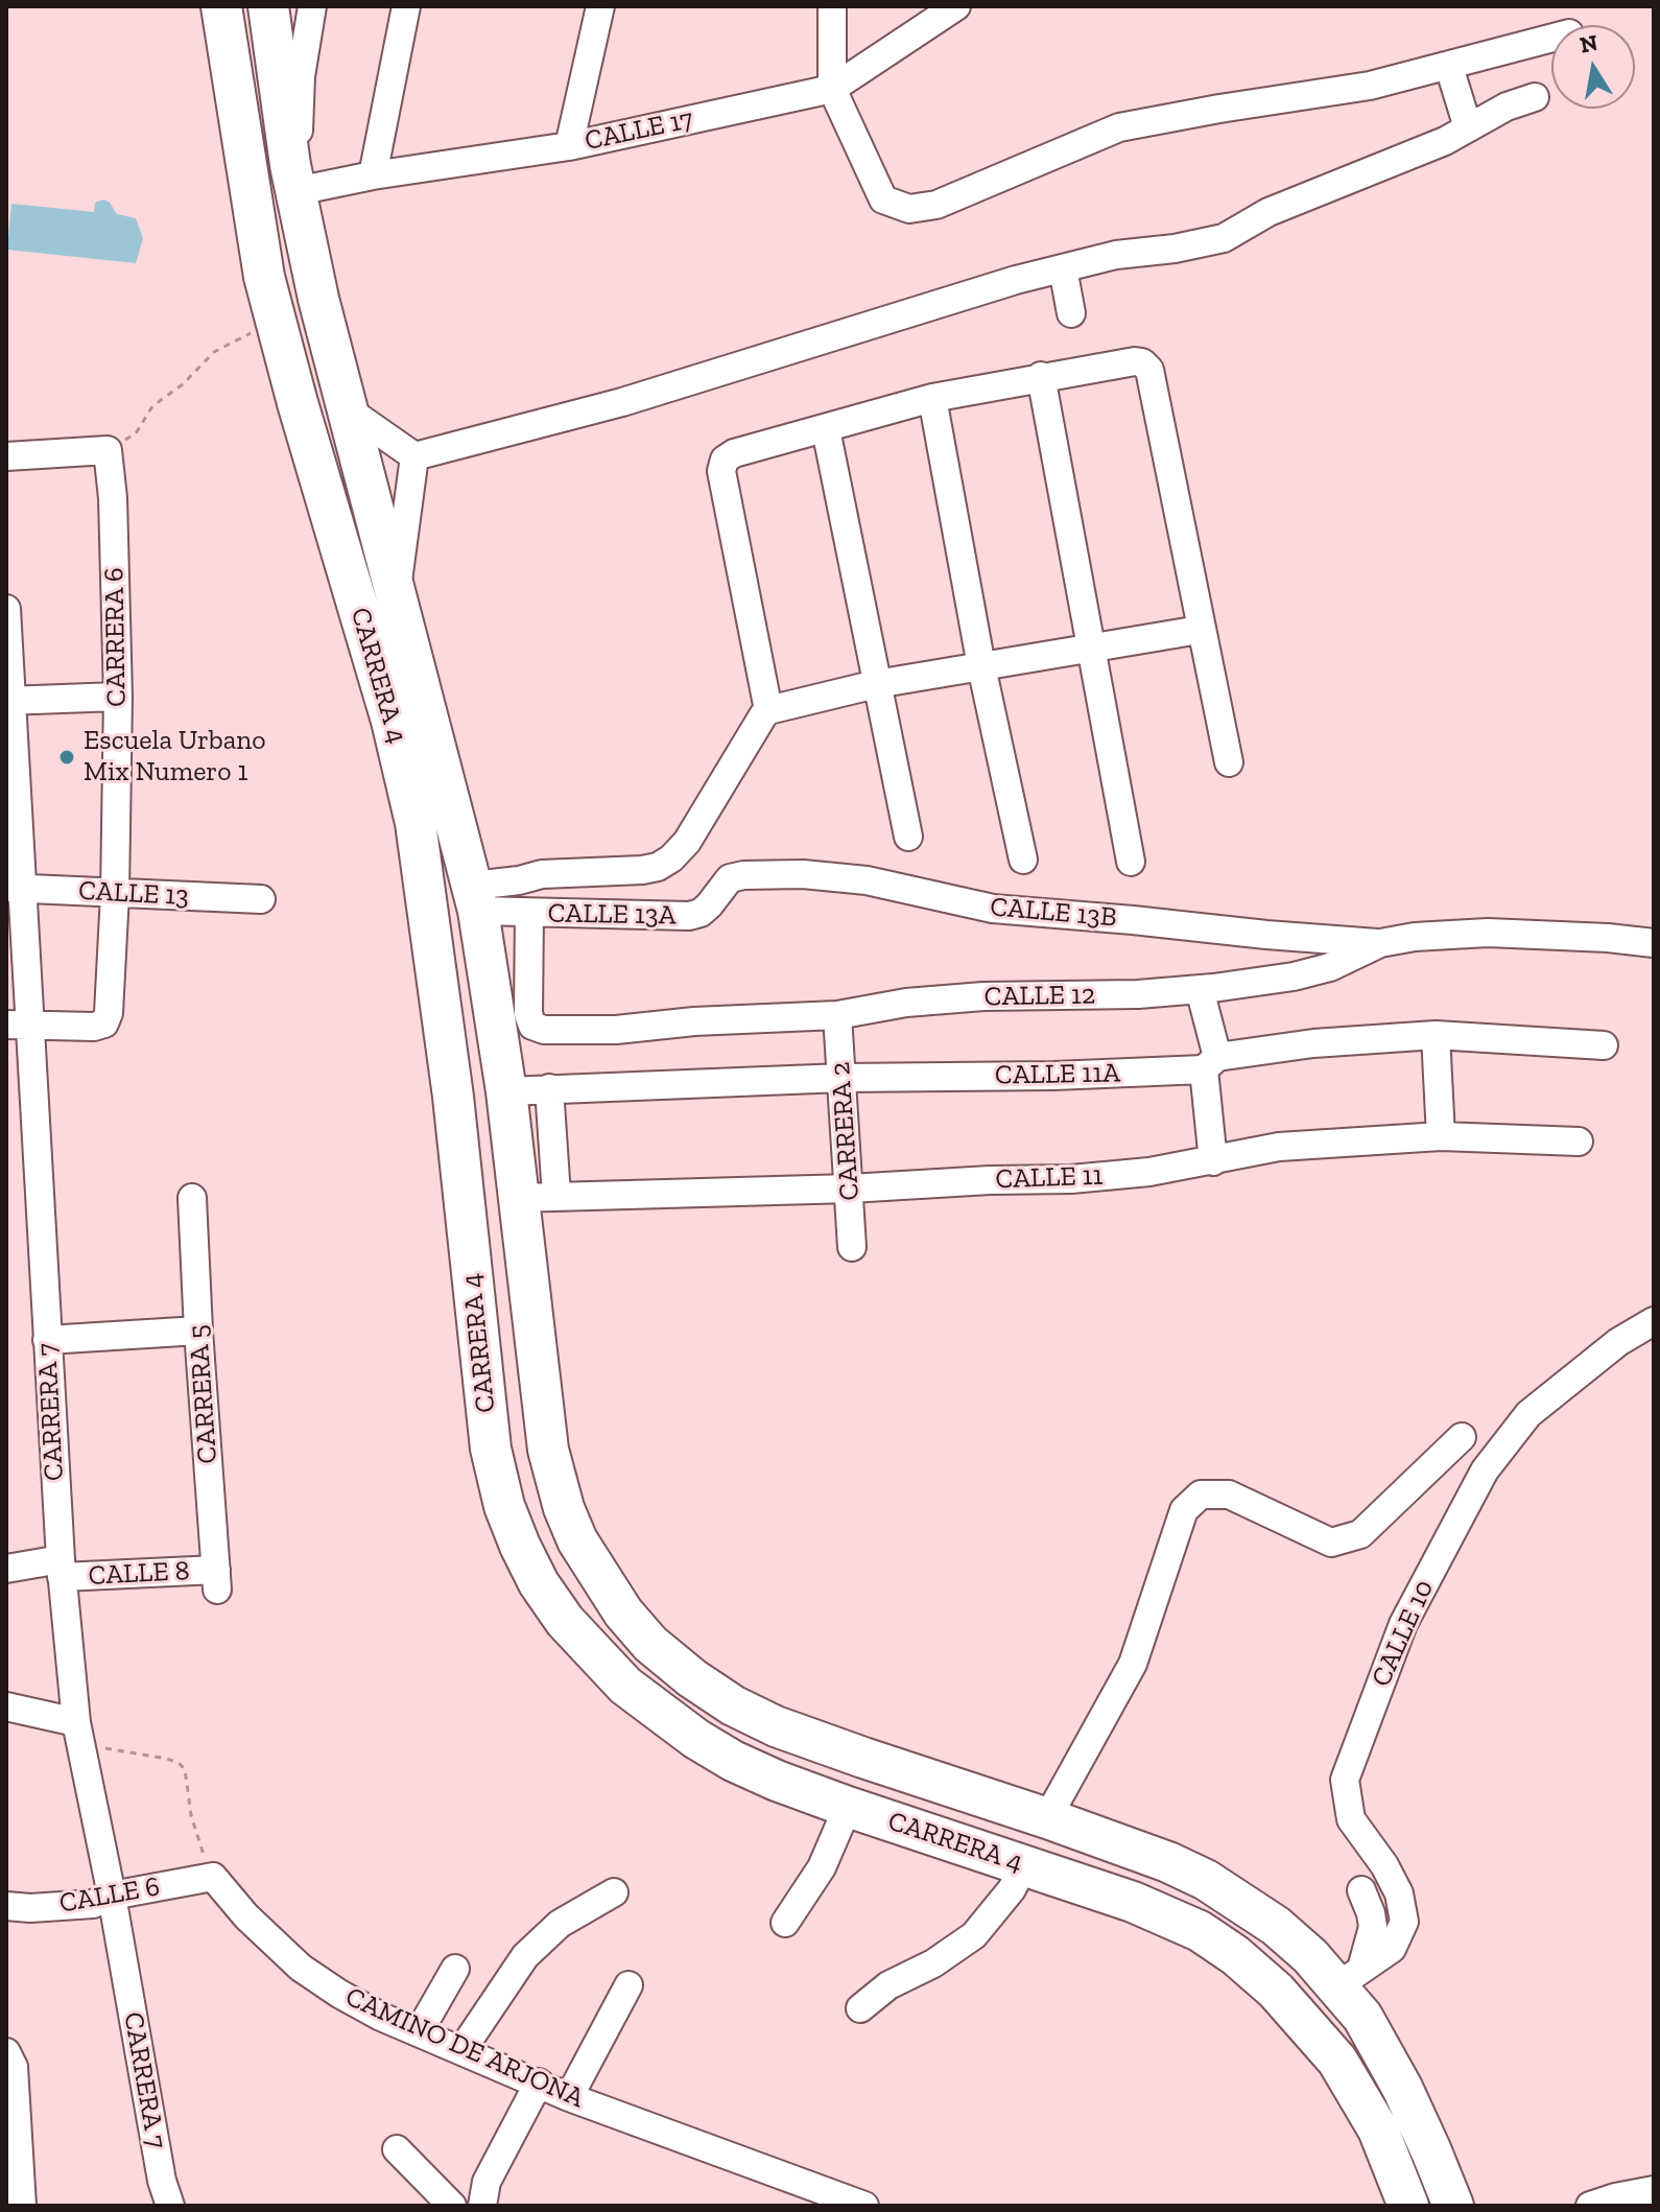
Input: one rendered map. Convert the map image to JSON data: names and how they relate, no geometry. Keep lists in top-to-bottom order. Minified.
{"streets":{"highway":["CARRERA 4"],"street":["CALLE 17","CARRERA 6","CALLE 13","CALLE 13B","CALLE 13A","CALLE 12","CALLE 11A","CARRERA 2","CALLE 11","CARRERA 5","CARRERA 7","CALLE 8","CALLE 10","CALLE 6","CAMINO DE ARJONA"]},"crossings":[["CALLE 17","CARRERA 4"],["CARRERA 6","CALLE 13"],["CARRERA 6","CARRERA 7"],["CARRERA 4","CALLE 13A"],["CARRERA 4","CALLE 11A"],["CARRERA 4","CALLE 11"],["CARRERA 4","CALLE 10"],["CALLE 13","CARRERA 7"],["CALLE 13B","CALLE 13A"],["CALLE 13B","CALLE 12"],["CALLE 13A","CALLE 12"],["CALLE 12","CARRERA 2"],["CALLE 11A","CARRERA 2"],["CARRERA 2","CALLE 11"],["CARRERA 5","CALLE 8"],["CARRERA 7","CALLE 8"],["CARRERA 7","CALLE 6"],["CALLE 6","CAMINO DE ARJONA"]],"places":["Escuela Urbano Mix Numero 1"],"north":"top"}
